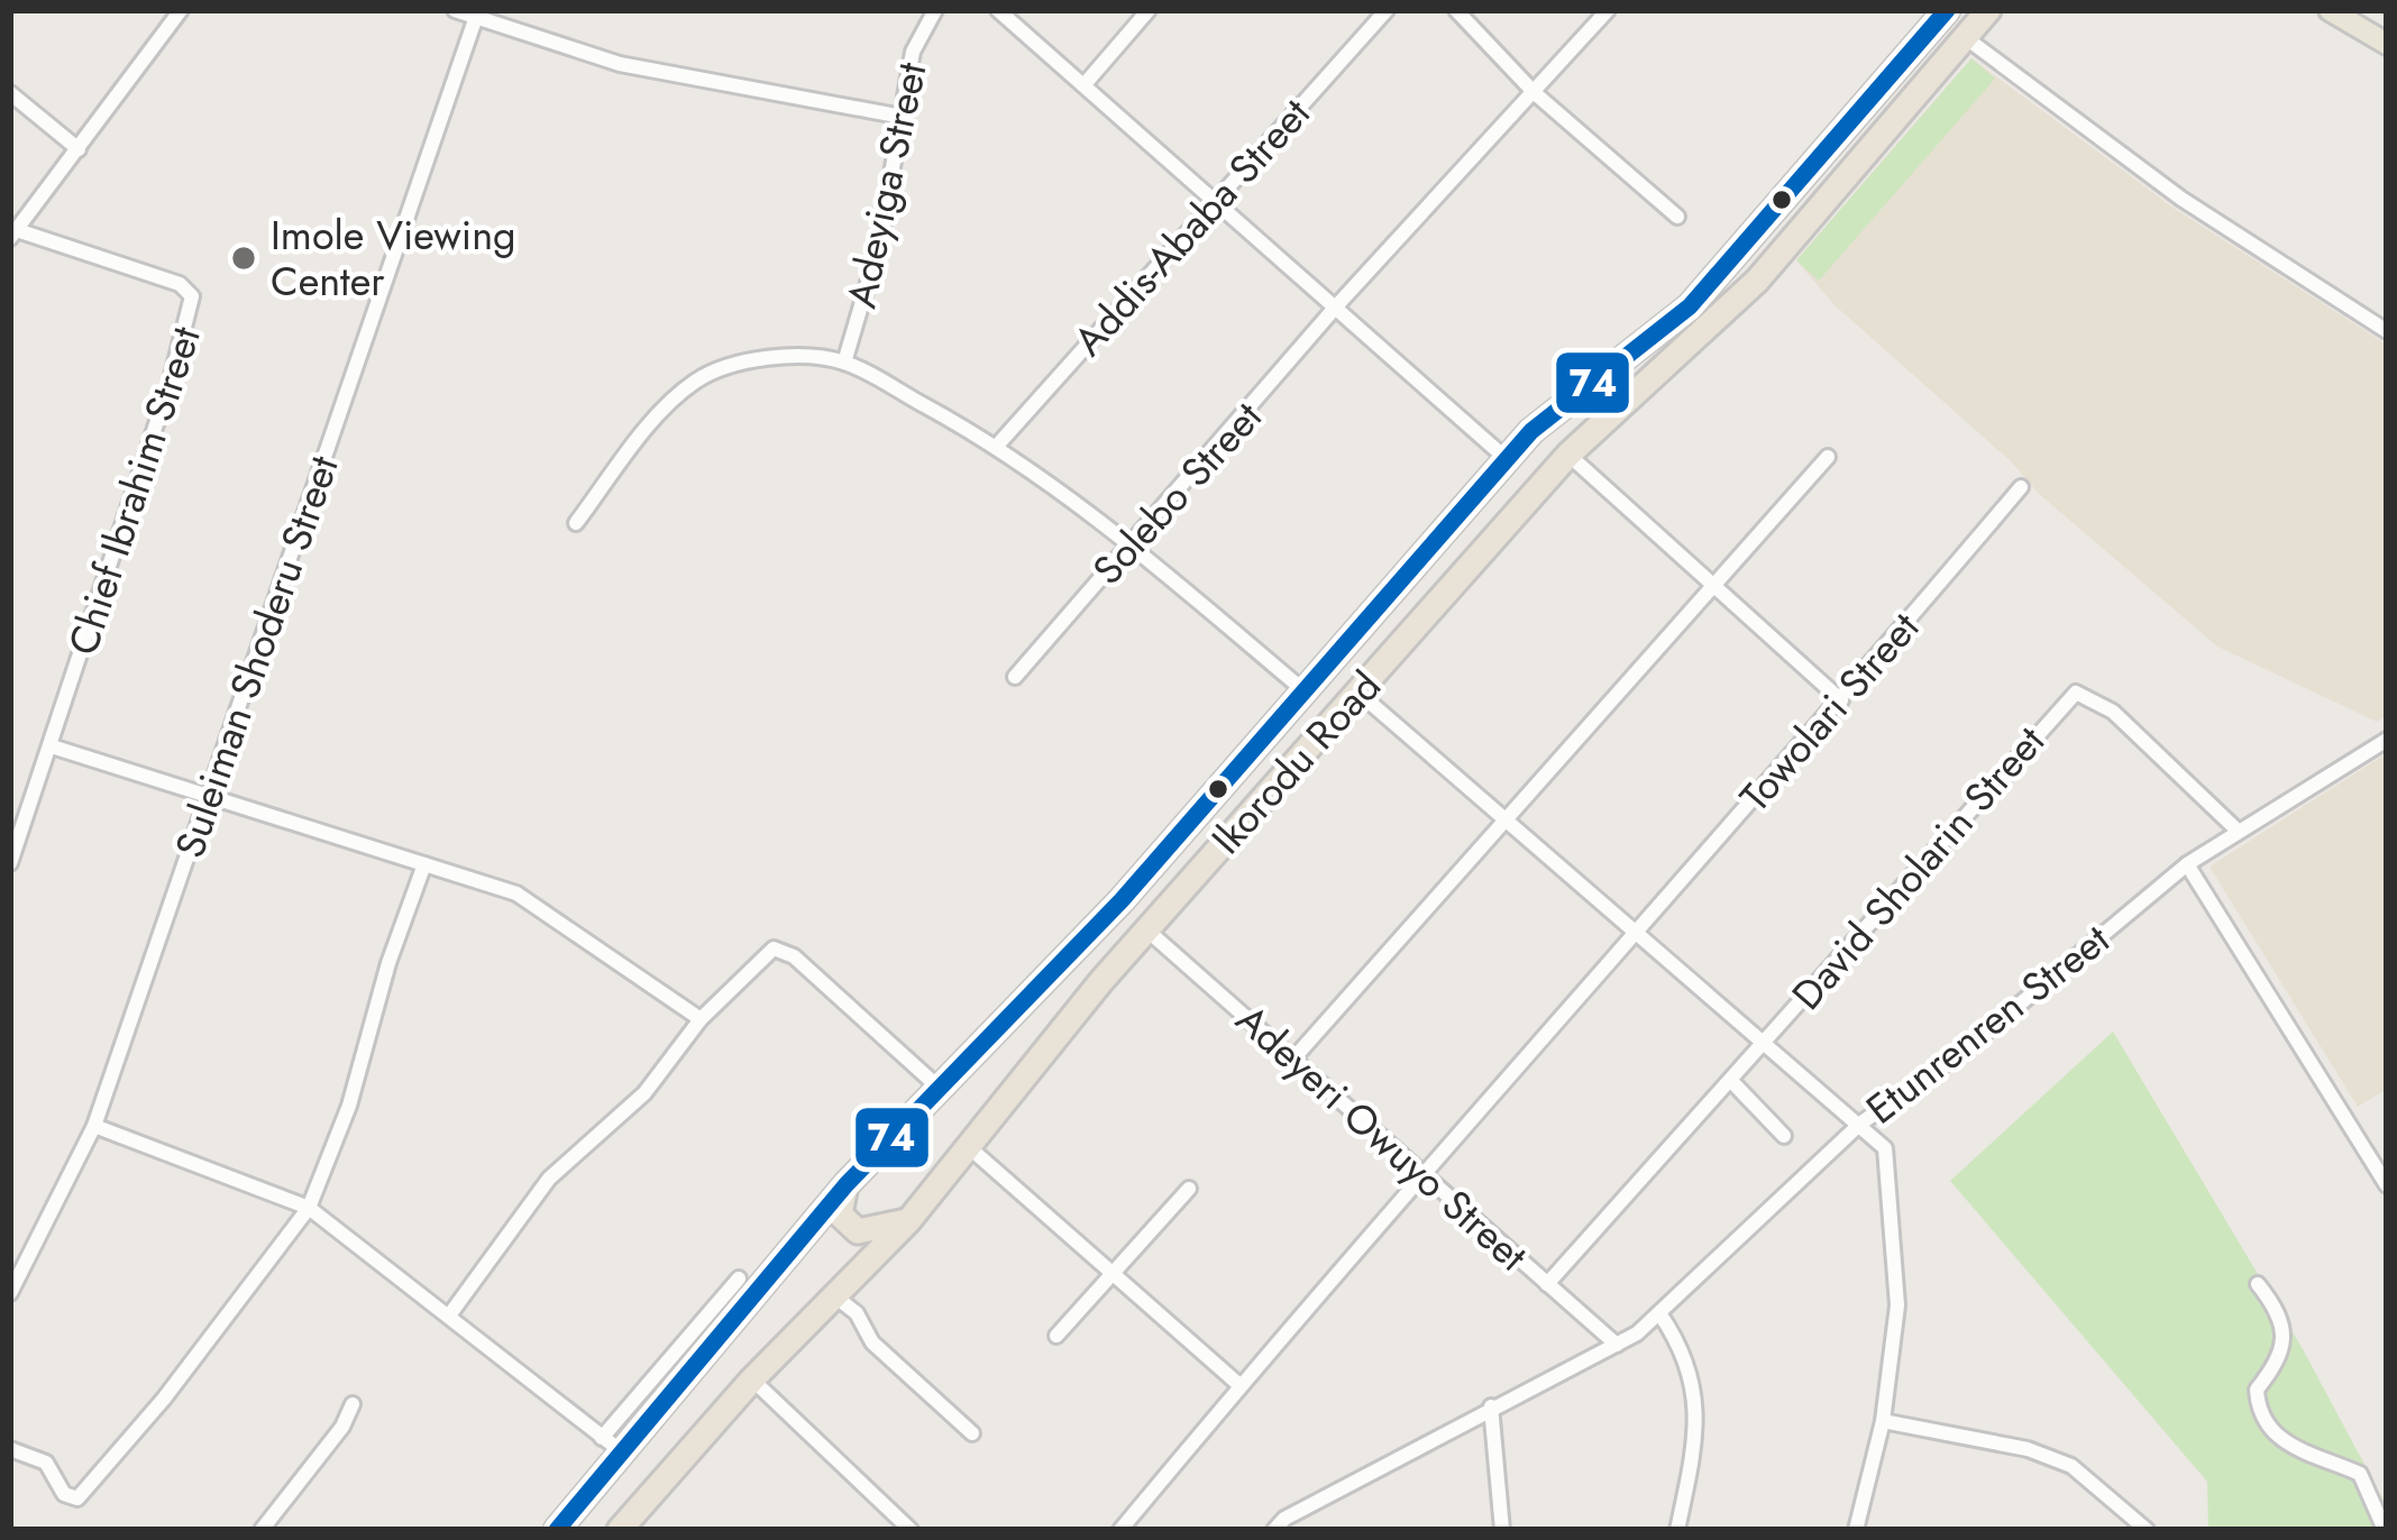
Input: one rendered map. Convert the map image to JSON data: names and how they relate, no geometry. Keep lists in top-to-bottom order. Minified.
{"streets":{"highway":["Ikorodu Road"],"street":["Adeyiga Street","Addis-Ababa Street","Chief Ibrahim Street","Solebo Street","Suleiman Shoderu Street","Towolari Street","David Sholarin Street","Etunrenren Street","Adeyeri Owuyo Street"]},"crossings":[["Towolari Street","Adeyeri Owuyo Street"],["Ikorodu Road","Adeyeri Owuyo Street"],["David Sholarin Street","Etunrenren Street"],["David Sholarin Street","Adeyeri Owuyo Street"],["Etunrenren Street","Adeyeri Owuyo Street"]],"places":["Imole Viewing Center"],"lines":["transit line 74"]}
